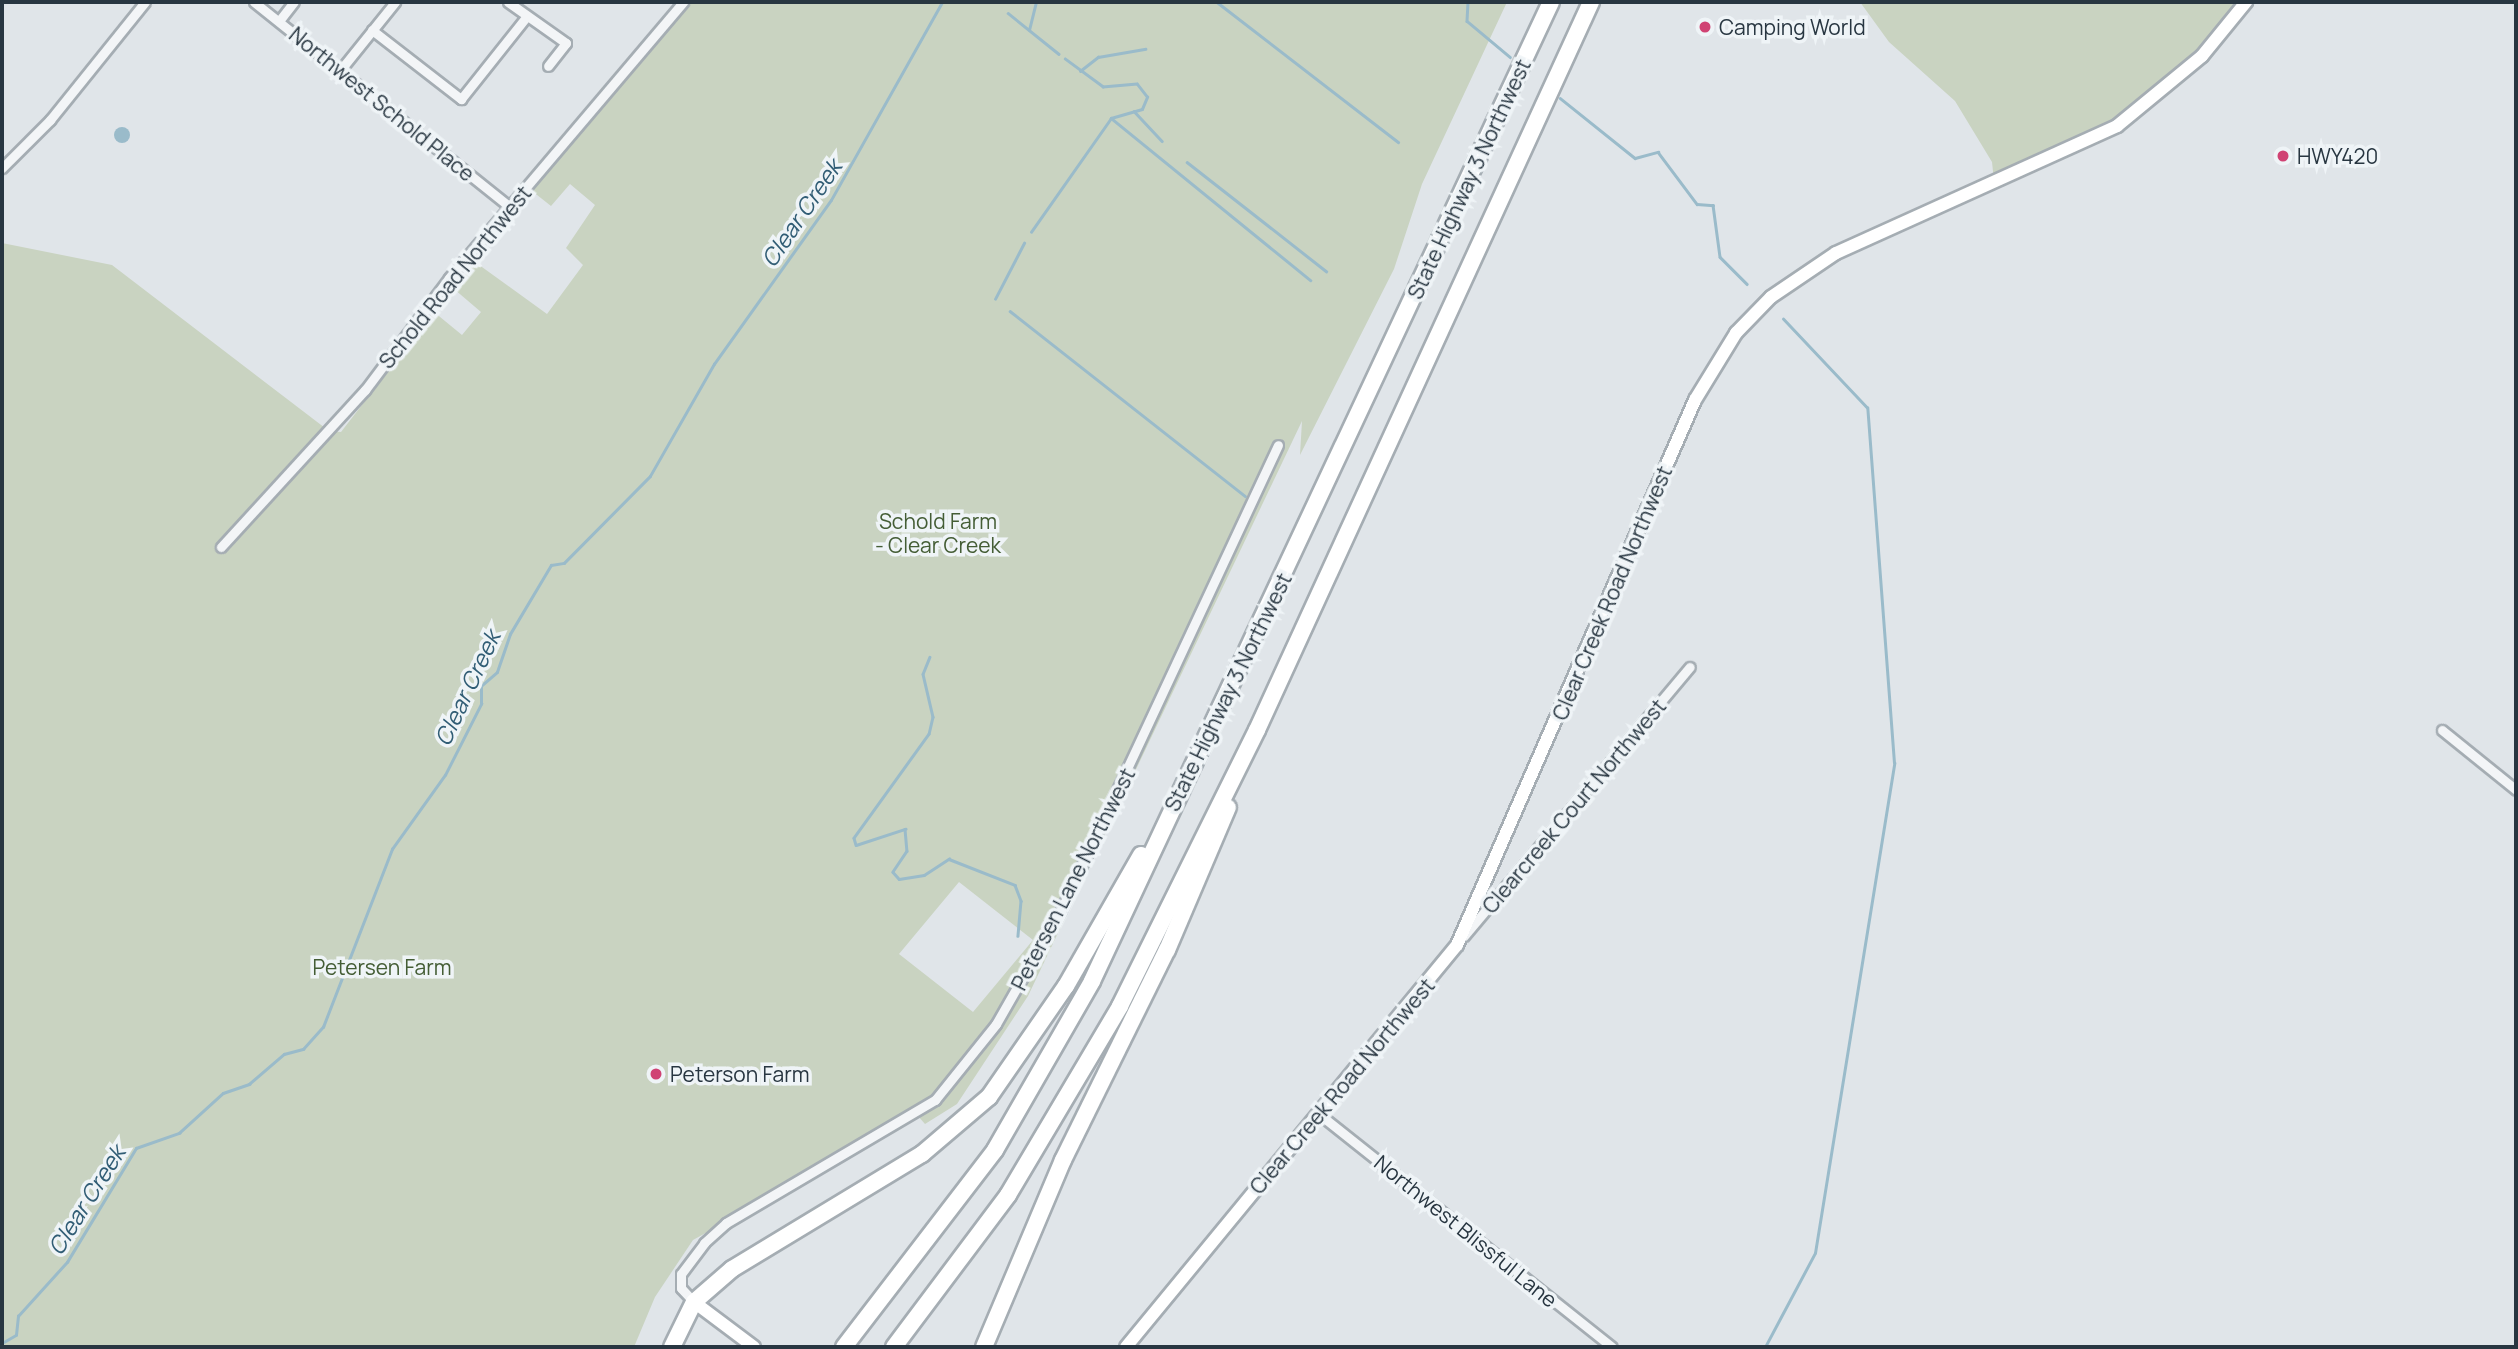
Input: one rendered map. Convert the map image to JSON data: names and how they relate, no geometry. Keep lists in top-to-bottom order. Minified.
{"streets":{"highway":["State Highway 3 Northwest"],"main road":["Clear Creek Road Northwest"],"street":["Northwest Schold Place","Schold Road Northwest","Clearcreek Court Northwest","Petersen Lane Northwest","Northwest Blissful Lane"]},"crossings":[["Northwest Schold Place","Schold Road Northwest"],["Clear Creek Road Northwest","Clearcreek Court Northwest"],["Clear Creek Road Northwest","Northwest Blissful Lane"]],"water":["Clear Creek"],"parks":["Schold Farm - Clear Creek","Petersen Farm"],"places":["Camping World","HWY420","Peterson Farm"]}
